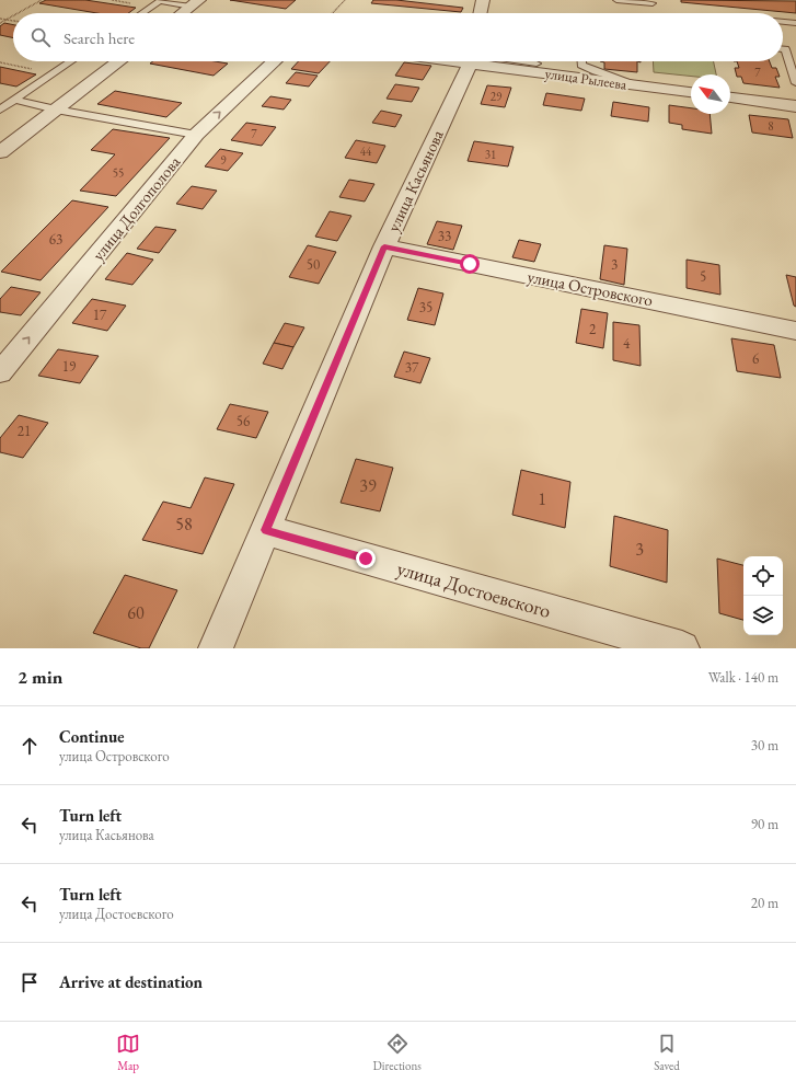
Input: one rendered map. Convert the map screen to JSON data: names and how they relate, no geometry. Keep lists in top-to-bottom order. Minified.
{"streets":{"street":["улица Рылеева","улица Касьянова","улица Долгополова","улица Островского","улица Достоевского"]},"crossings":[["улица Касьянова","улица Островского"],["улица Касьянова","улица Достоевского"]],"house_numbers":["7","29","8","7","44","31","9","55","33","63","50","3","5","35","17","2","4","6","19","37","56","21","39","1","58","3","60"],"north":"top left","page":{"search":"Search here","heading":["2 min","Walk · 140 m"],"list":[["Continue","улица Островского","30 m"],["Turn left","улица Касьянова","90 m"],["Turn left","улица Достоевского","20 m"],"Arrive at destination"],"nav":["Map","Directions","Saved"]}}
